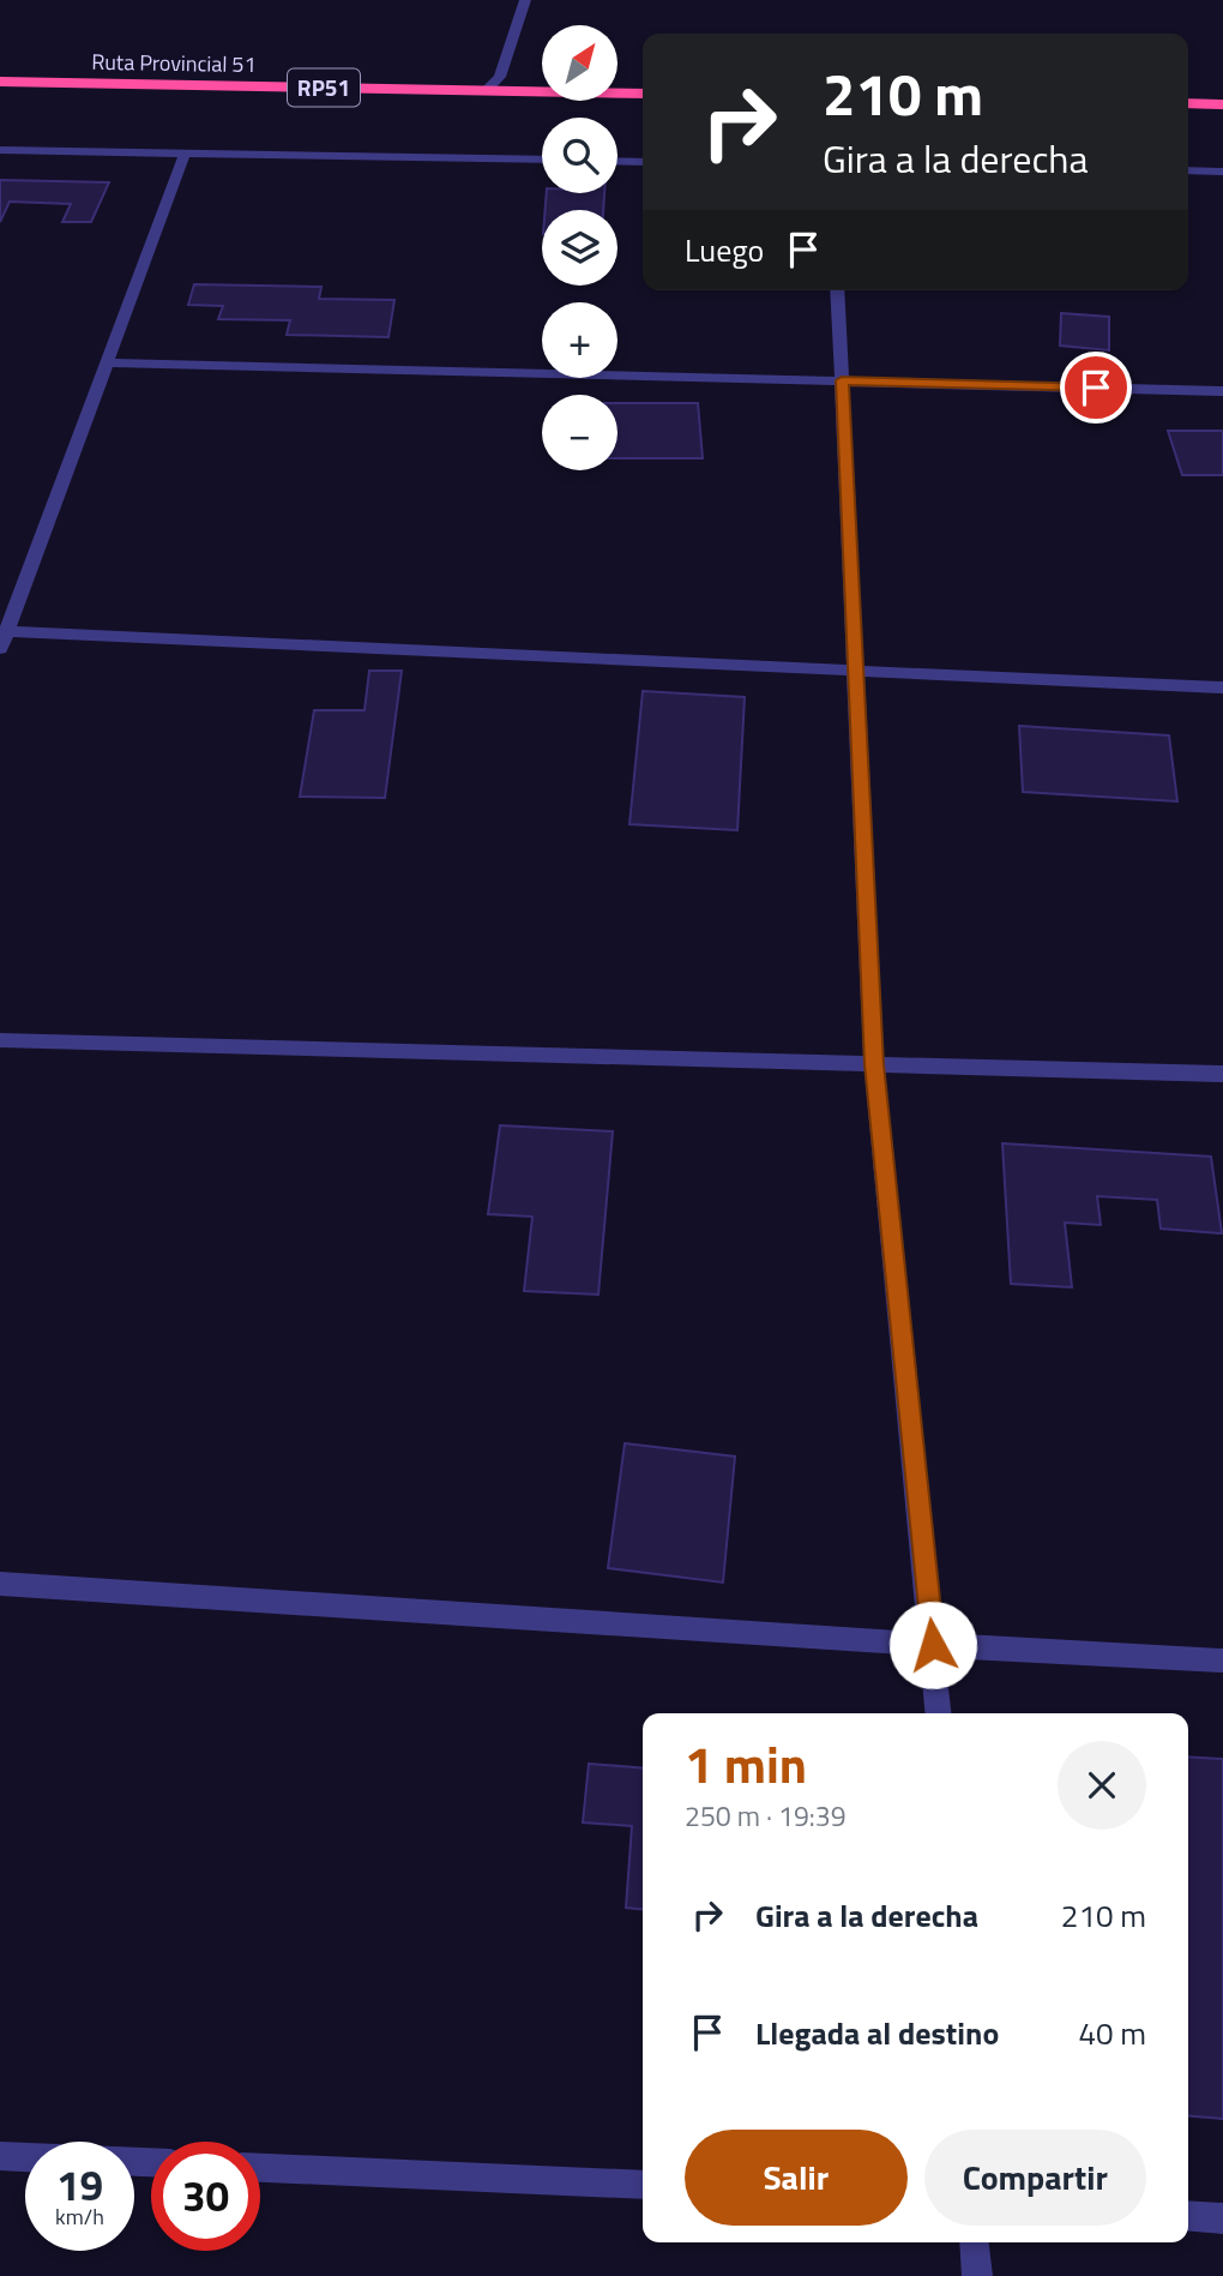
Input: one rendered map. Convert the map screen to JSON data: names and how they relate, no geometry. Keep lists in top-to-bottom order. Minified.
{"streets":{"highway":["Ruta Provincial 51","RP51"]},"north":"top right","page":{"map_buttons":["+","−"],"turn":["210 m","Gira a la derecha"],"then":"Luego","heading":["1 min","250 m · 19:39"],"list":[{"name":"Gira a la derecha","value":"210 m"},{"name":"Llegada al destino","value":"40 m"}],"buttons":["Salir","Compartir"],"speed":"19 km/h","limit":"30"}}
